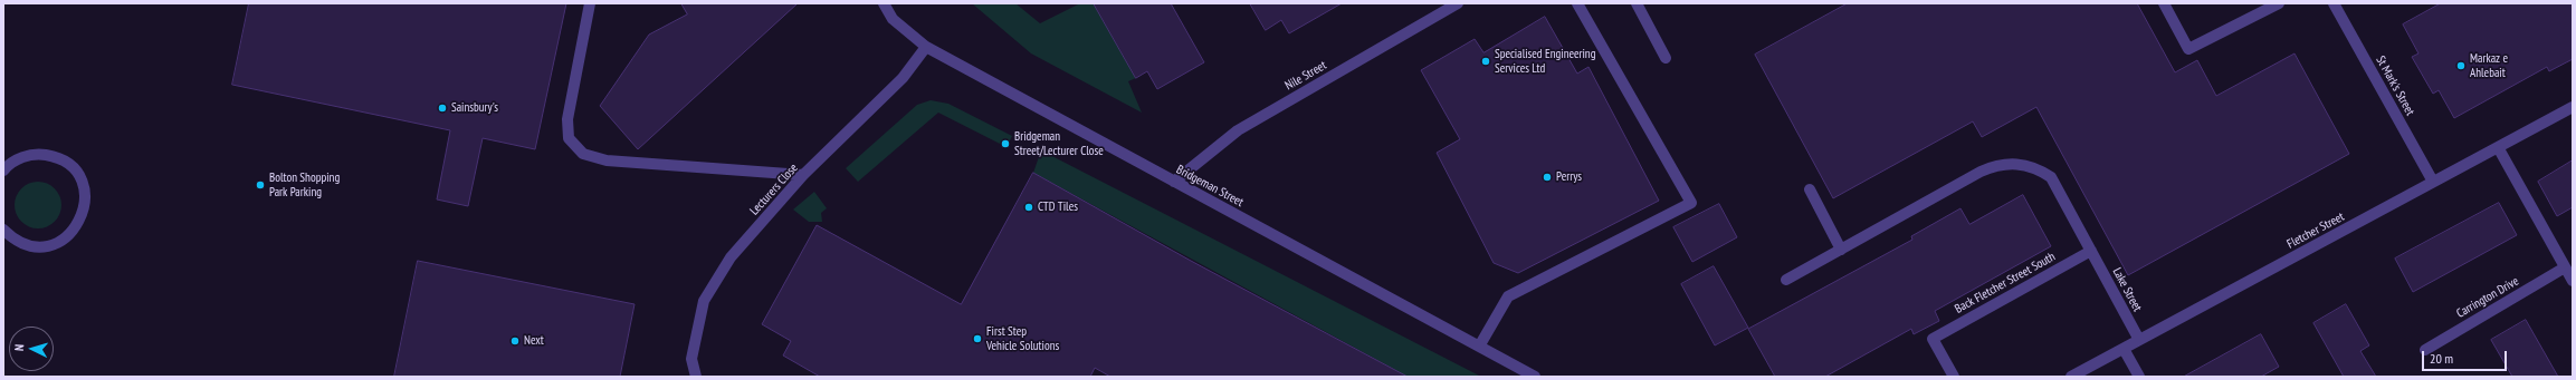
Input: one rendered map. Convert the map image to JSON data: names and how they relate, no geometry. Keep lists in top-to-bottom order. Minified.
{"streets":{"street":["Nile Street","St Mark's Street","Bridgeman Street","Lecturers Close","Fletcher Street","Back Fletcher Street South","Lake Street","Carrington Drive"]},"crossings":[["Nile Street","Bridgeman Street"],["St Mark's Street","Fletcher Street"],["Bridgeman Street","Lecturers Close"],["Fletcher Street","Lake Street"],["Back Fletcher Street South","Lake Street"]],"places":["Specialised Engineering Services Ltd","Markaz e Ahlebait","Sainsbury's","Bridgeman Street/Lecturer Close","Perrys","Bolton Shopping Park Parking","CTD Tiles","First Step Vehicle Solutions","Next"],"scale_bar":"20 m","north":"left"}
